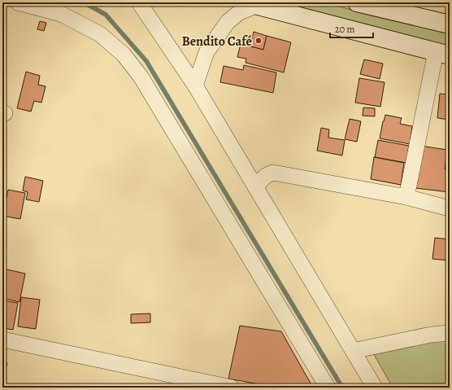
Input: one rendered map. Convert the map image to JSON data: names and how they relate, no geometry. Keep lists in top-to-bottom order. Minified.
{"places":["Bendito Café"],"scale_bar":"20 m"}
